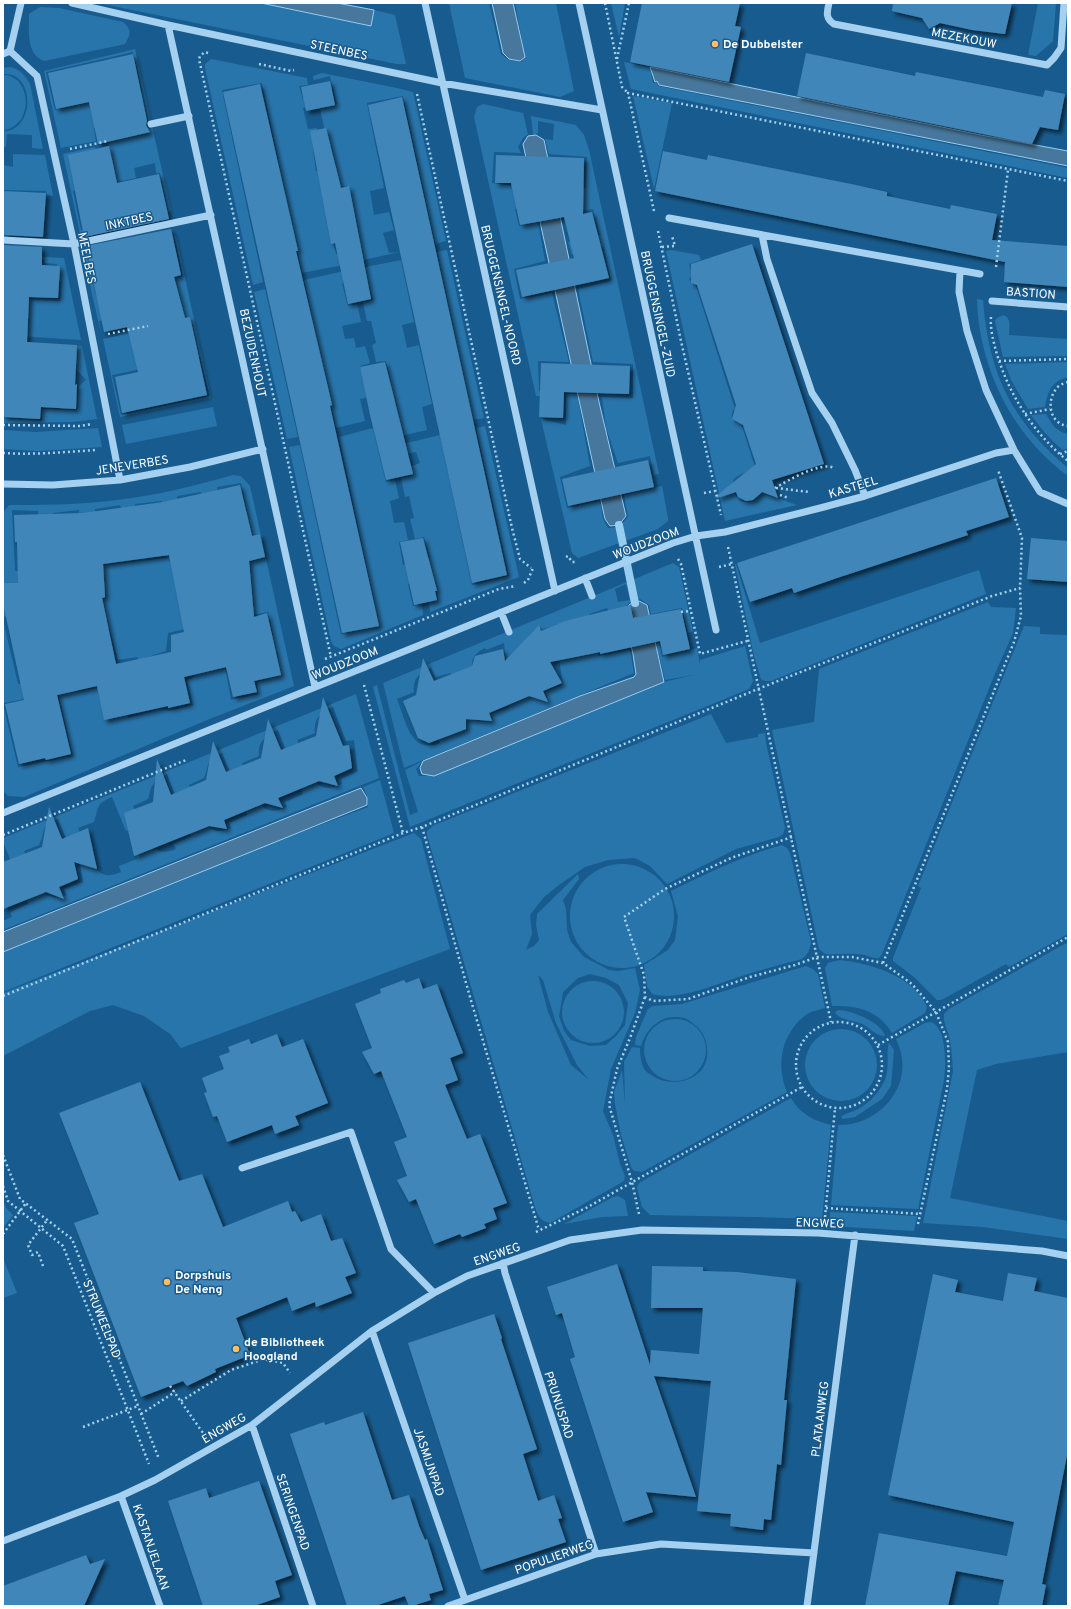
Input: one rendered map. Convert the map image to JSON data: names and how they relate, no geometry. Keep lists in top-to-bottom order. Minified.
{"streets":{"street":["MEZEKOUW","STEENBES","INKTBES","MEELBES","BASTION","BRUGGENSINGEL-NOORD","BRUGGENSINGEL-ZUID","BEZUIDENHOUT","JENEVERBES","KASTEEL","WOUDZOOM","ENGWEG","PRUNUSPAD","PLATAANWEG","JASMIJNPAD","SERINGENPAD","KASTANJELAAN","POPULIERWEG"],"path":["STRUWEELPAD"]},"crossings":[["STEENBES","BRUGGENSINGEL-NOORD"],["STEENBES","BRUGGENSINGEL-ZUID"],["STEENBES","BEZUIDENHOUT"],["INKTBES","MEELBES"],["INKTBES","BEZUIDENHOUT"],["MEELBES","JENEVERBES"],["BRUGGENSINGEL-NOORD","WOUDZOOM"],["BRUGGENSINGEL-ZUID","KASTEEL"],["BRUGGENSINGEL-ZUID","WOUDZOOM"],["BEZUIDENHOUT","JENEVERBES"],["BEZUIDENHOUT","WOUDZOOM"],["KASTEEL","WOUDZOOM"],["ENGWEG","STRUWEELPAD"],["ENGWEG","PRUNUSPAD"],["ENGWEG","PLATAANWEG"],["ENGWEG","JASMIJNPAD"],["ENGWEG","SERINGENPAD"],["ENGWEG","KASTANJELAAN"],["PRUNUSPAD","POPULIERWEG"],["PLATAANWEG","POPULIERWEG"],["JASMIJNPAD","POPULIERWEG"]],"places":["De Dubbelster","Dorpshuis De Neng","de Bibliotheek Hoogland"]}
